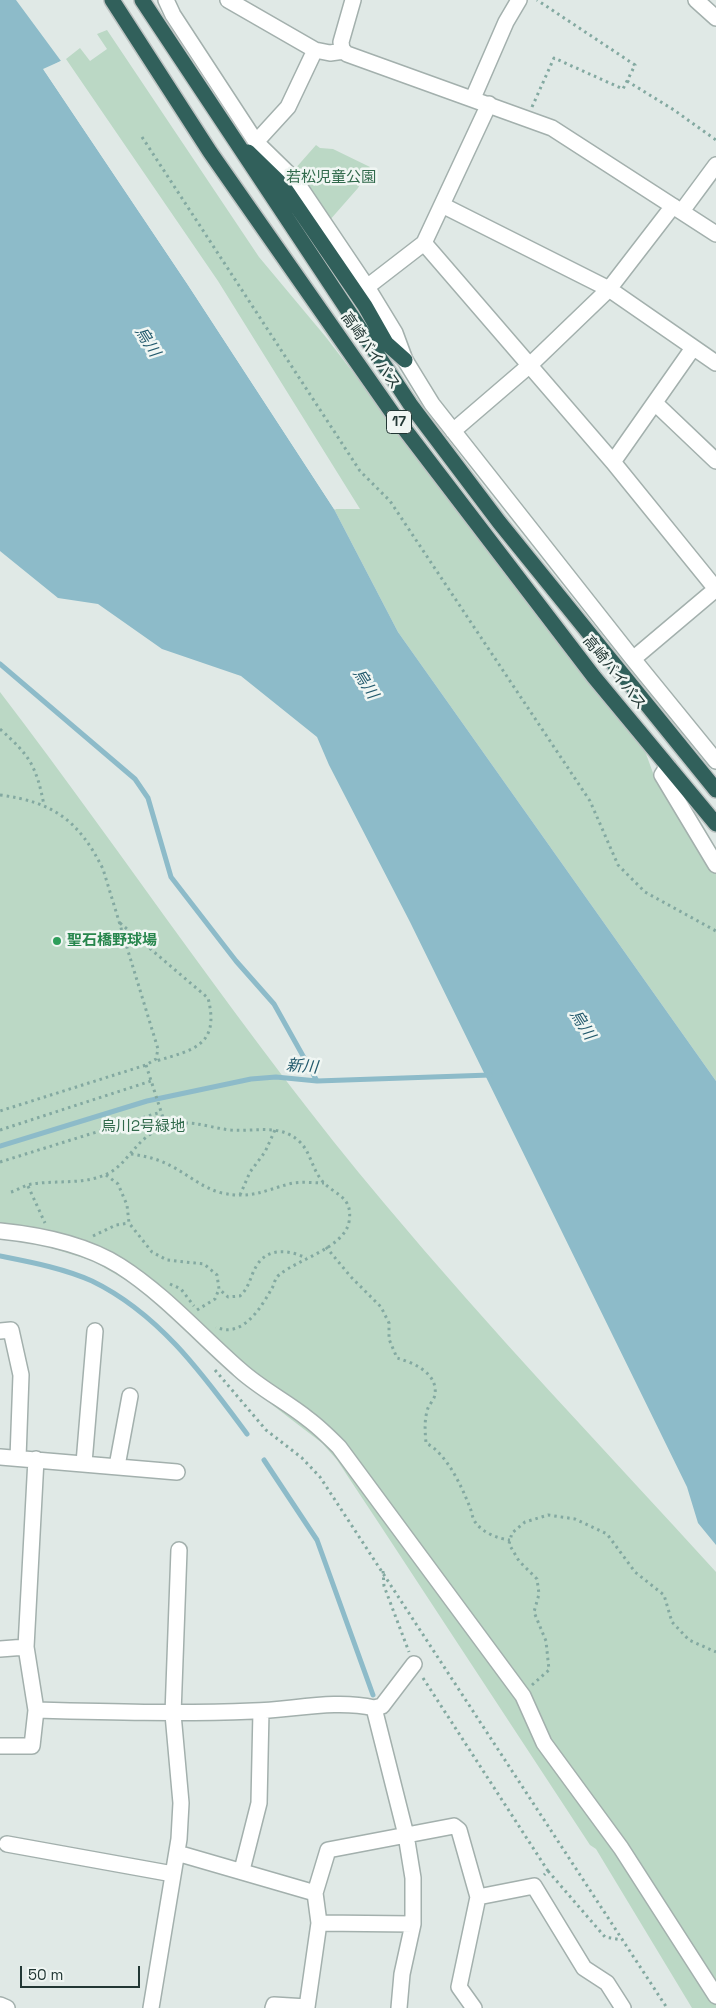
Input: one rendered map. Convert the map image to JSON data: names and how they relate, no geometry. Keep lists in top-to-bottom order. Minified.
{"streets":{"highway":["高崎バイパス","17"]},"water":["烏川","新川"],"parks":["若松児童公園","烏川2号緑地"],"places":["聖石橋野球場"],"scale_bar":"50 m"}
